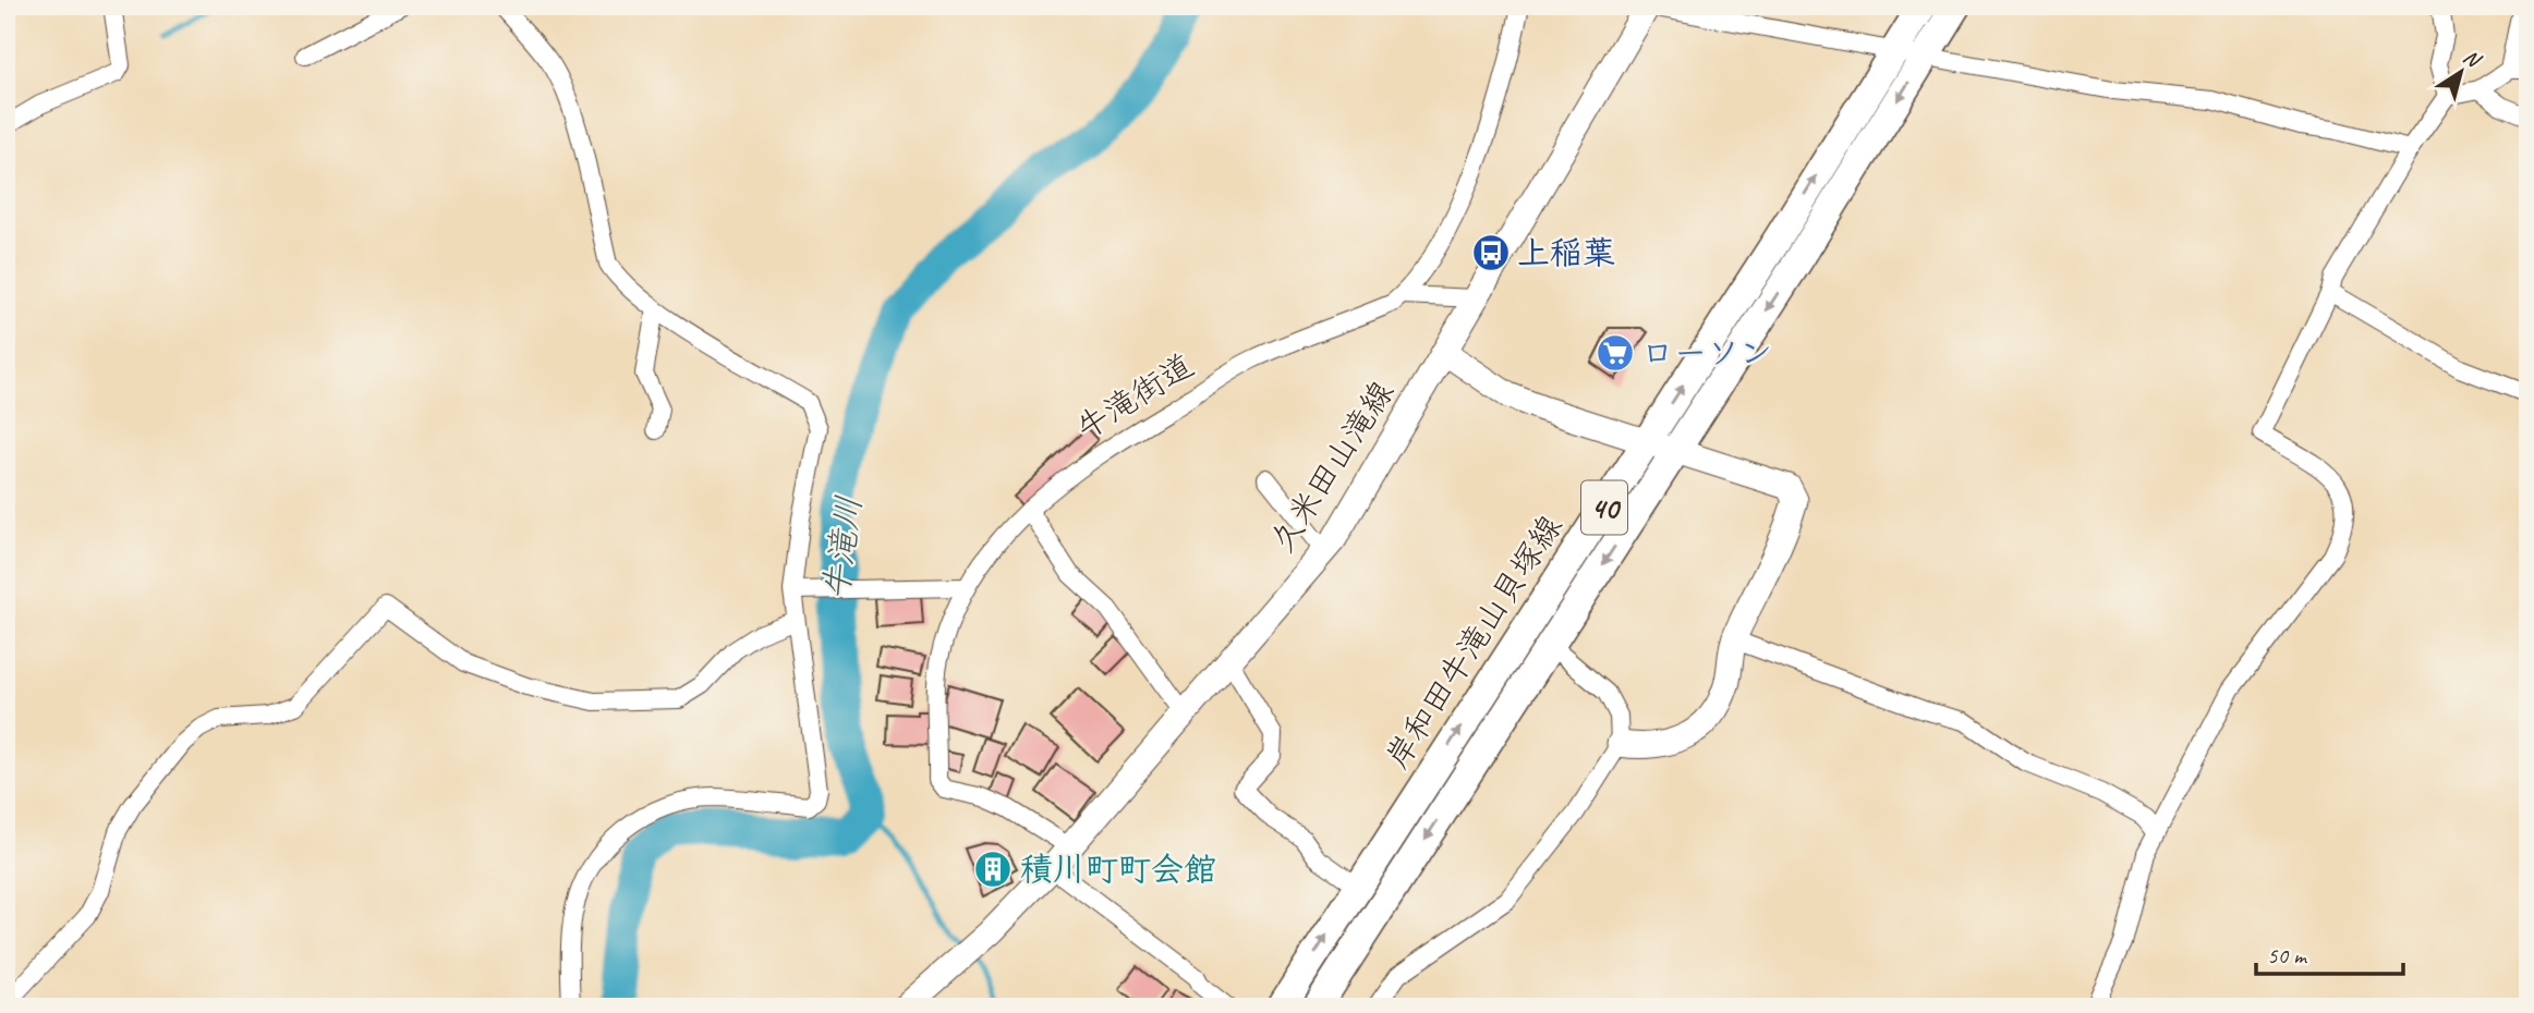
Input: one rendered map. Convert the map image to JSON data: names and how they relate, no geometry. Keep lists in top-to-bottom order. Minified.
{"streets":{"main road":["40","岸和田牛滝山貝塚線"],"street":["牛滝街道","久米田山滝線"]},"crossings":[["牛滝街道","久米田山滝線"]],"water":["牛滝川"],"places":{"bus stop":["上稲葉"],"supermarket":["ローソン"],"building":["積川町町会館"]},"scale_bar":"50 m","north":"top right"}
